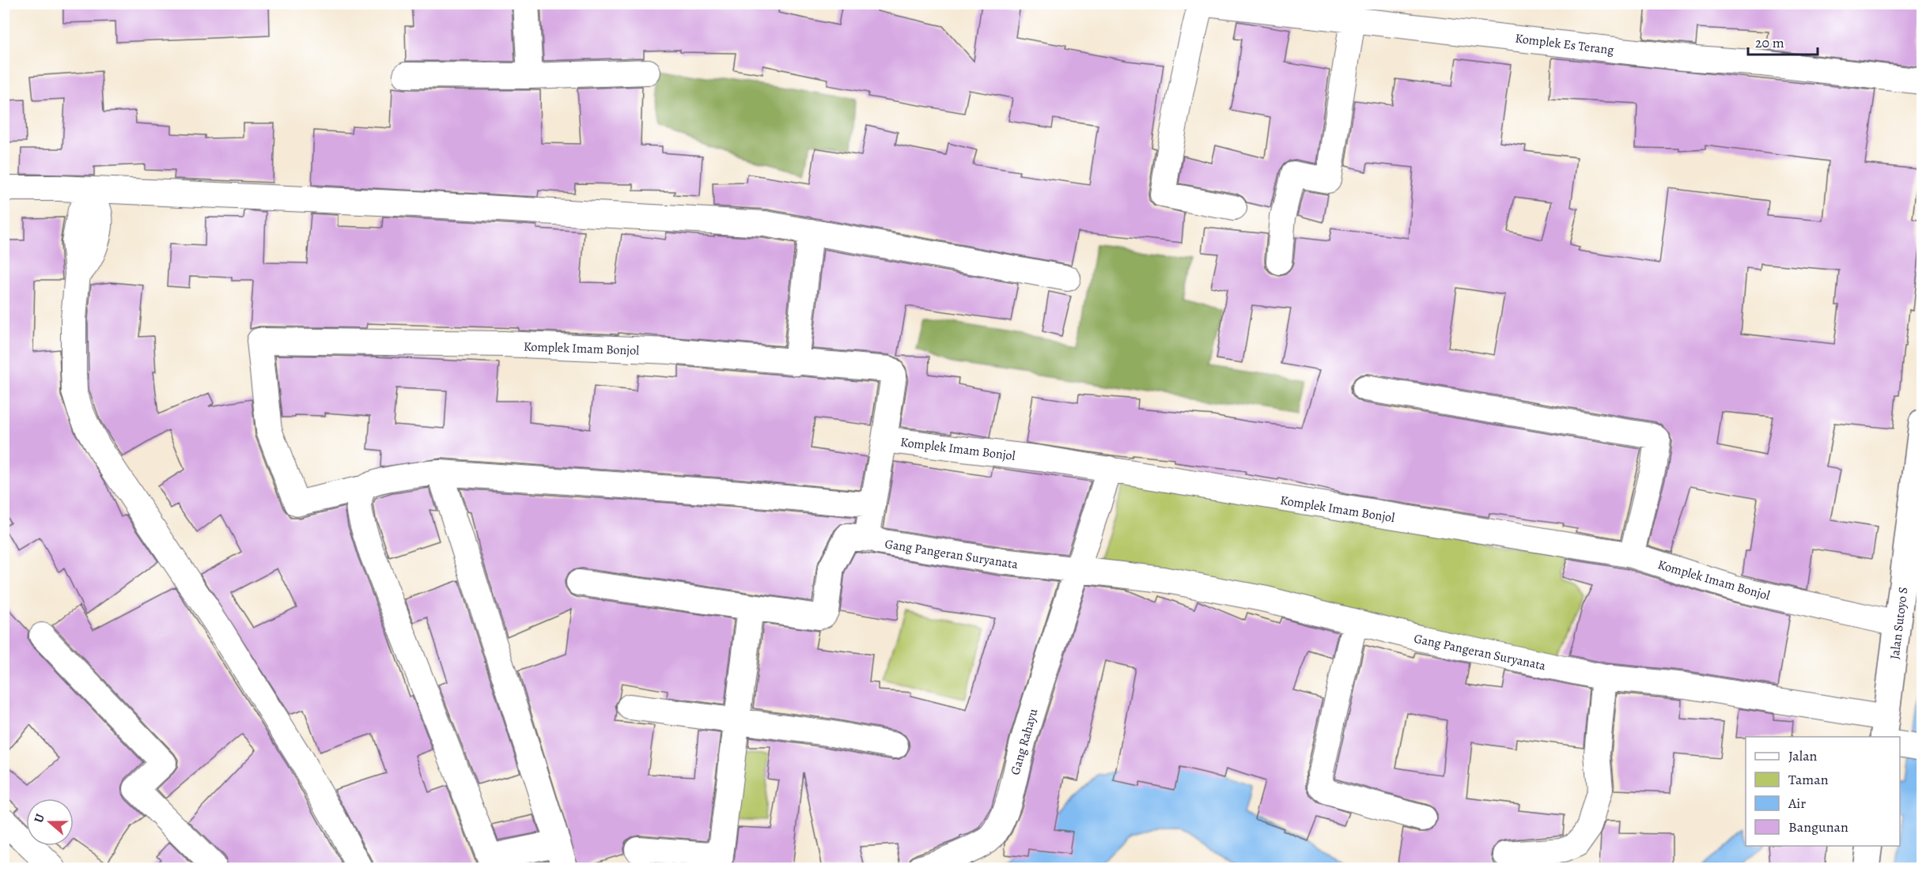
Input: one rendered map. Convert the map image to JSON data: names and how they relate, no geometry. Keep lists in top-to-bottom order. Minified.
{"streets":{"highway":["Jalan Sutoyo S"],"street":["Komplek Es Terang","Komplek Imam Bonjol","Gang Pangeran Suryanata","Gang Rahayu"]},"crossings":[["Komplek Imam Bonjol","Gang Pangeran Suryanata"],["Komplek Imam Bonjol","Jalan Sutoyo S"],["Gang Pangeran Suryanata","Gang Rahayu"]],"legend":["Jalan","Taman","Air","Bangunan"],"scale_bar":"20 m","north":"left"}
